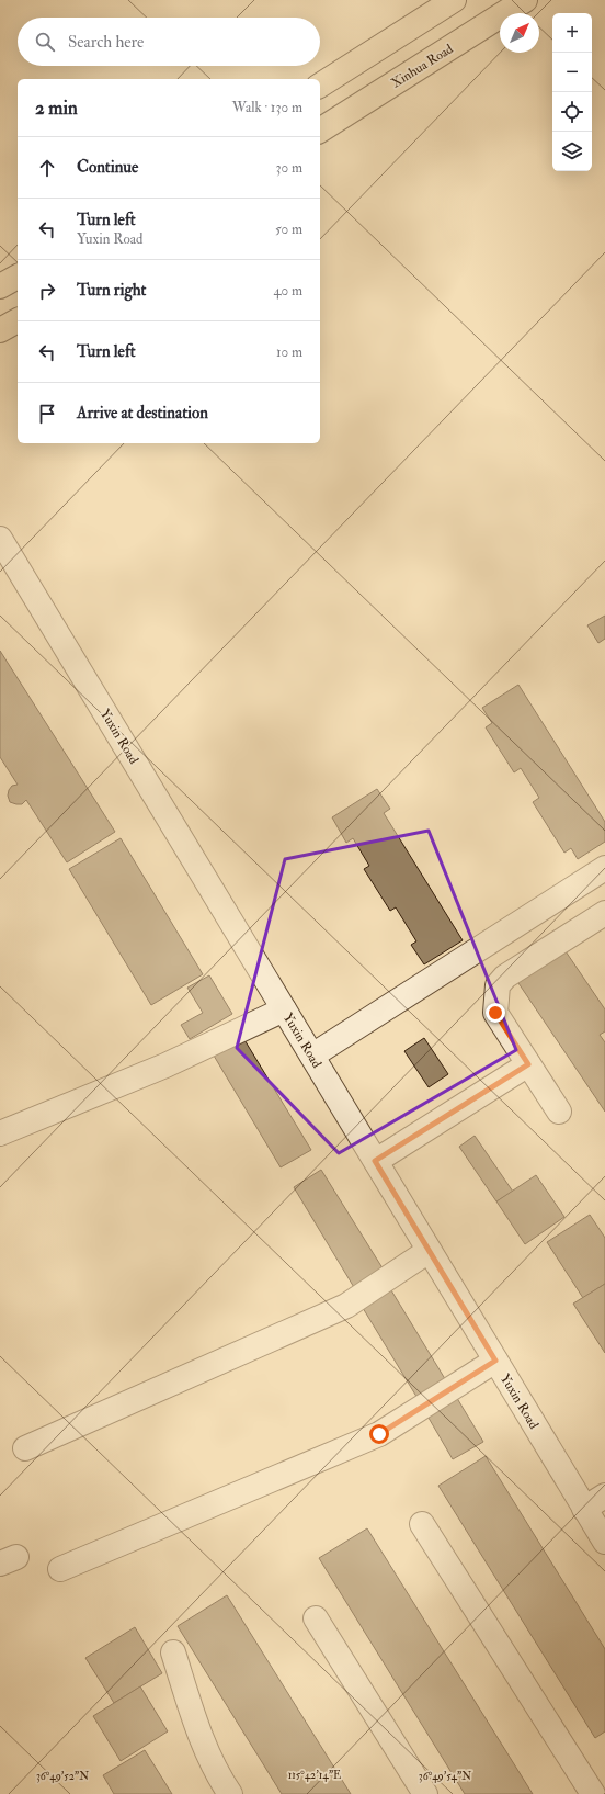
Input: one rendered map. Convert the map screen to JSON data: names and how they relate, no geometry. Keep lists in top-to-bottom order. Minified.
{"streets":{"main road":["Xinhua Road"],"street":["Yuxin Road"]},"north":"top right","page":{"map_buttons":["+","−"],"search":"Search here","heading":["2 min","Walk · 130 m"],"list":[["Continue","30 m"],["Turn left","Yuxin Road","50 m"],["Turn right","40 m"],["Turn left","10 m"],"Arrive at destination"]},"coordinates":["115°42'14\"E","36°49'52\"N","36°49'54\"N"]}
